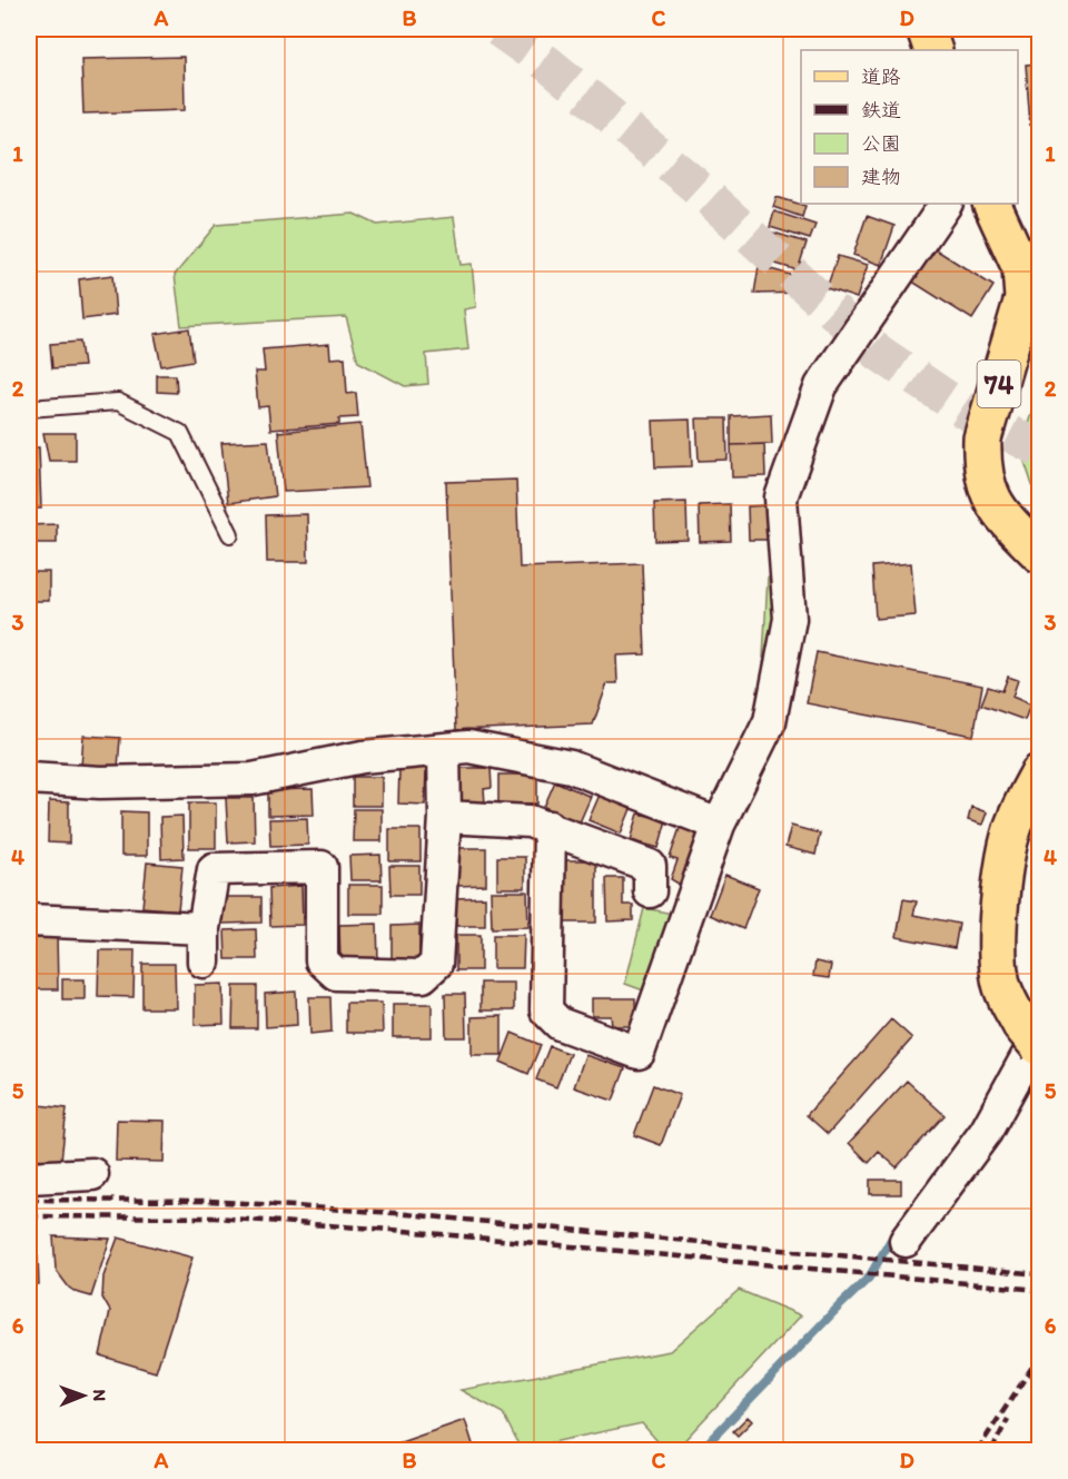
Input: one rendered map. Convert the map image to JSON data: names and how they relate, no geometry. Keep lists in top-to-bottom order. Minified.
{"streets":{"main road":["74"]},"legend":["道路","鉄道","公園","建物"],"north":"right","grid":{"columns":["A","B","C","D"],"rows":["1","2","3","4","5","6"]}}
